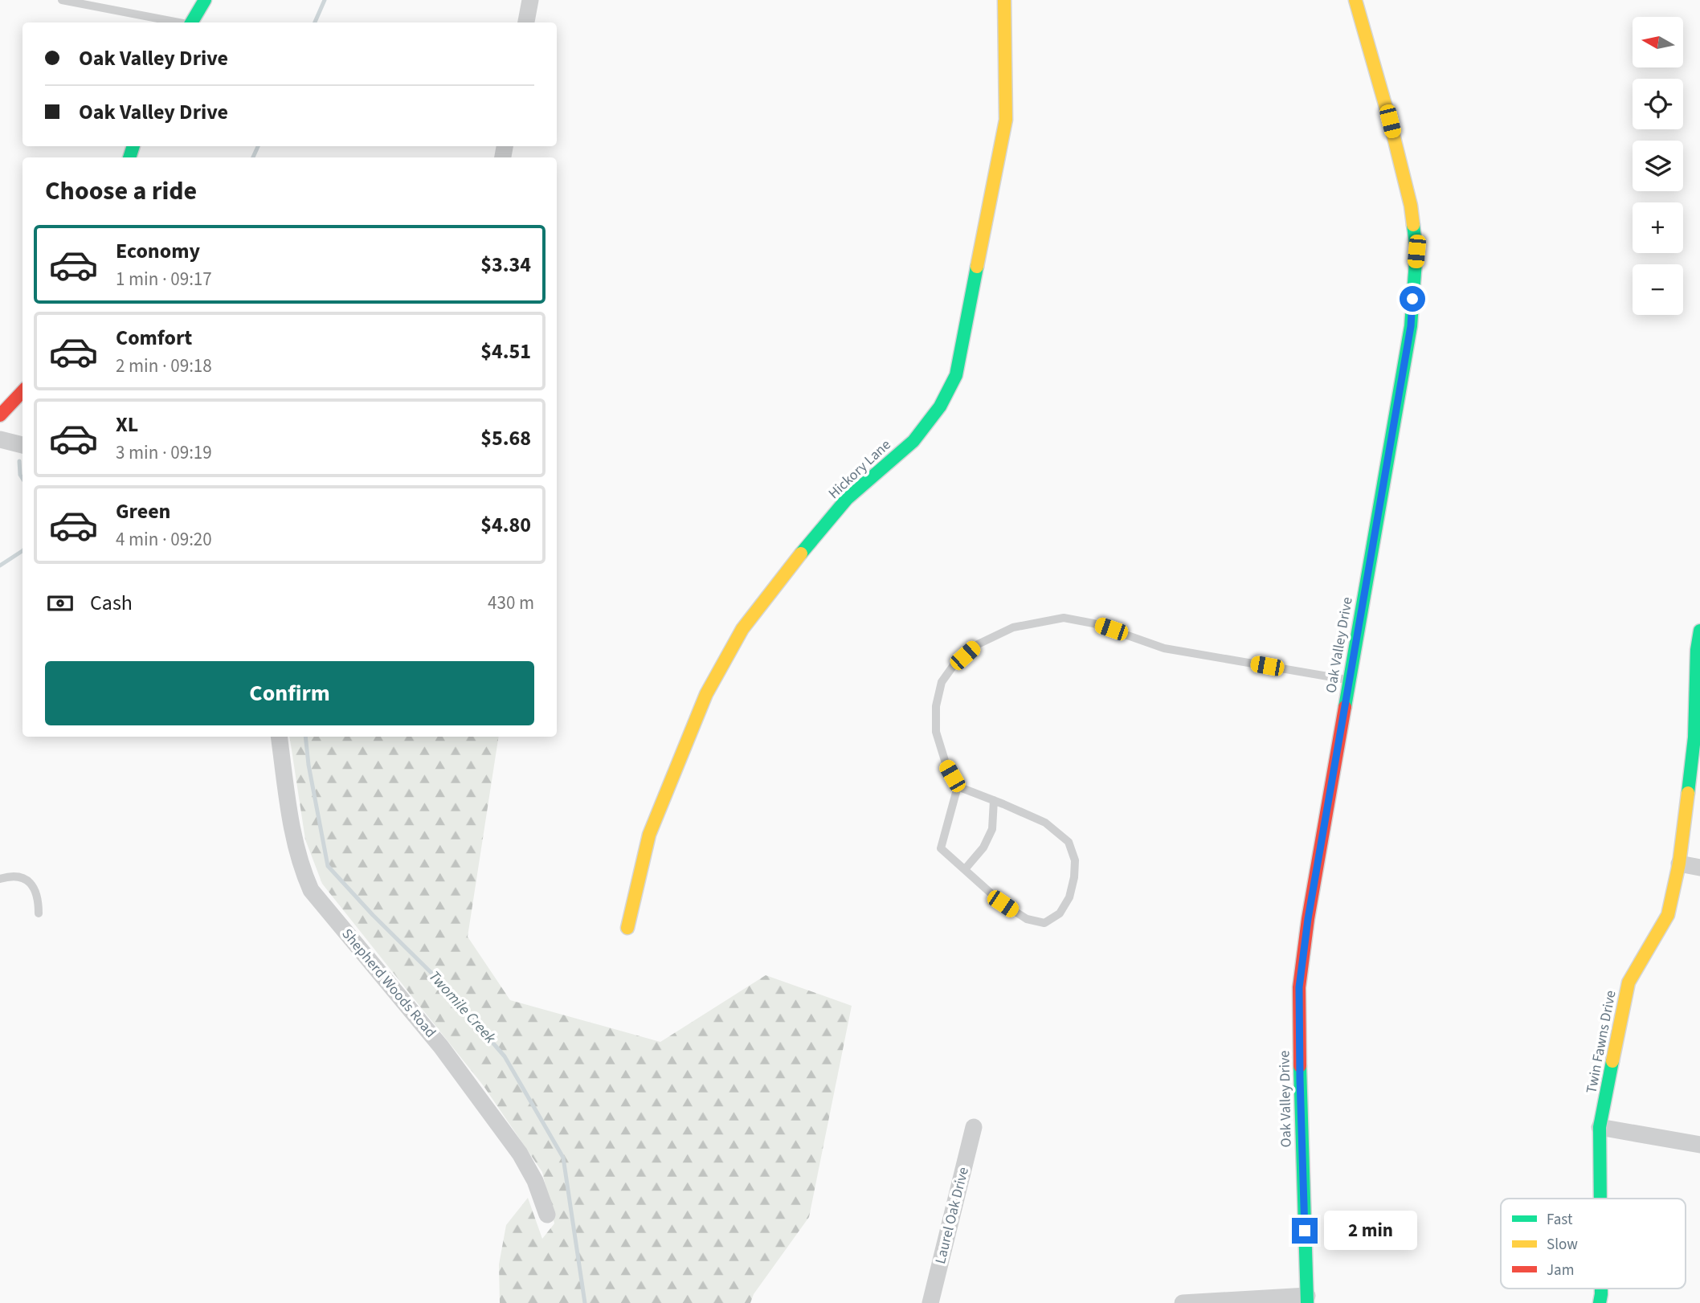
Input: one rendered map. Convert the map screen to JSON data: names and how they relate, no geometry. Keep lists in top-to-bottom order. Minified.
{"streets":{"street":["Hickory Lane","Oak Valley Drive","Shepherd Woods Road","Twin Fawns Drive","Laurel Oak Drive"]},"water":["Twomile Creek"],"legend":["Fast","Slow","Jam"],"north":"left","page":{"map_buttons":["+","−"],"banner":["Oak Valley Drive","Oak Valley Drive"],"heading":"Choose a ride","list":[{"name":"Economy","note":"1 min · 09:17","value":"$3.34"},{"name":"Comfort","note":"2 min · 09:18","value":"$4.51"},{"name":"XL","note":"3 min · 09:19","value":"$5.68"},{"name":"Green","note":"4 min · 09:20","value":"$4.80"}],"pay":["Cash","430 m"],"buttons":"Confirm","bubble":"2 min"}}
